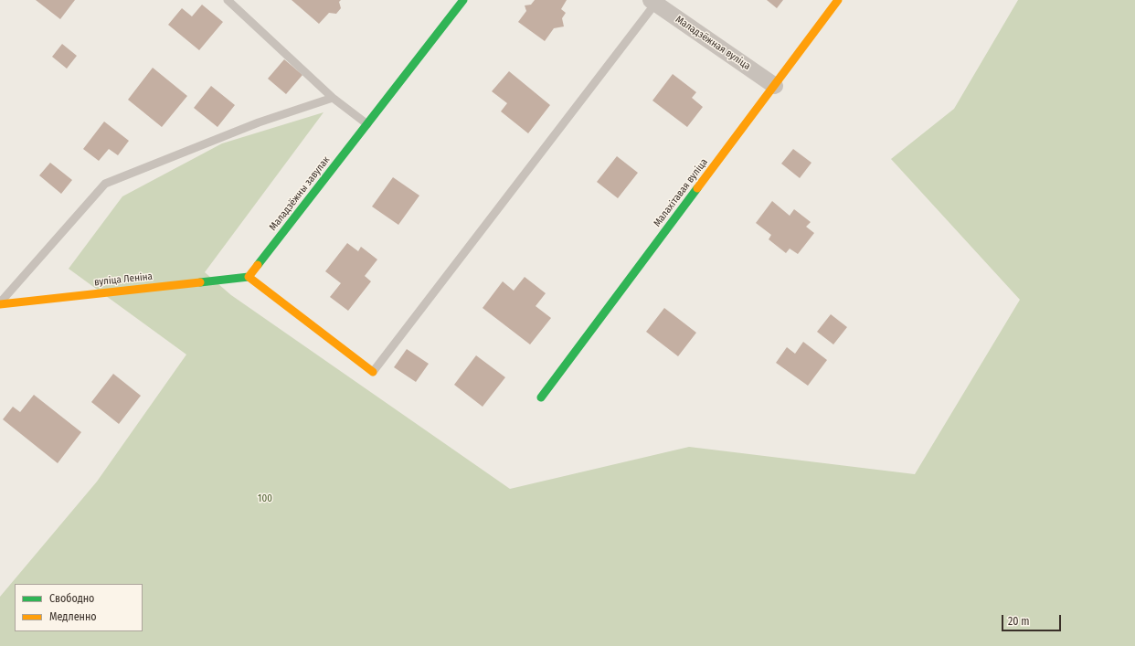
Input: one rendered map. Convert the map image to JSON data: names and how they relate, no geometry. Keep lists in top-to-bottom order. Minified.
{"streets":{"street":["Маладзёжная вуліца","Малахітавая вуліца","Маладзёжны завулак","вуліца Леніна"]},"crossings":[["Маладзёжная вуліца","Малахітавая вуліца"],["Маладзёжны завулак","вуліца Леніна"]],"parks":["100"],"legend":["Свободно","Медленно"],"scale_bar":"20 m"}
